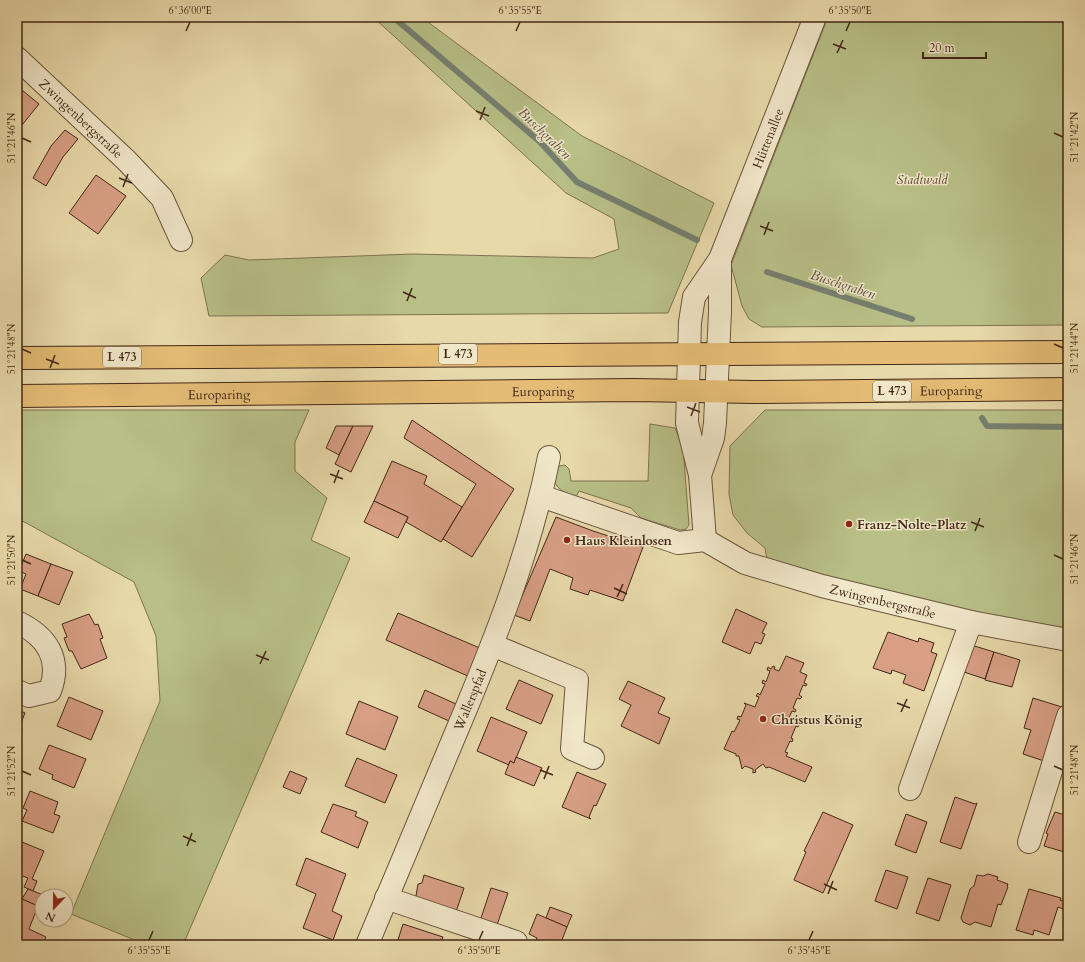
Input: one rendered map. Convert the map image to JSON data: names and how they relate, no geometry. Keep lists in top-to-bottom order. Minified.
{"streets":{"main road":["L 473","Europaring"],"street":["Zwingenbergstraße","Hüttenallee","Wallerspfad"]},"crossings":[["Hüttenallee","L 473"],["Hüttenallee","Europaring"]],"water":["Buschgraben"],"parks":["Stadtwald"],"places":["Franz-Nolte-Platz","Haus Kleinlosen","Christus König"],"scale_bar":"20 m","north":"bottom","coordinates":["6°36'00\"E","6°35'55\"E","6°35'50\"E","51°21'42\"N","51°21'46\"N","51°21'44\"N","51°21'48\"N","51°21'50\"N","51°21'52\"N","6°35'45\"E"]}
